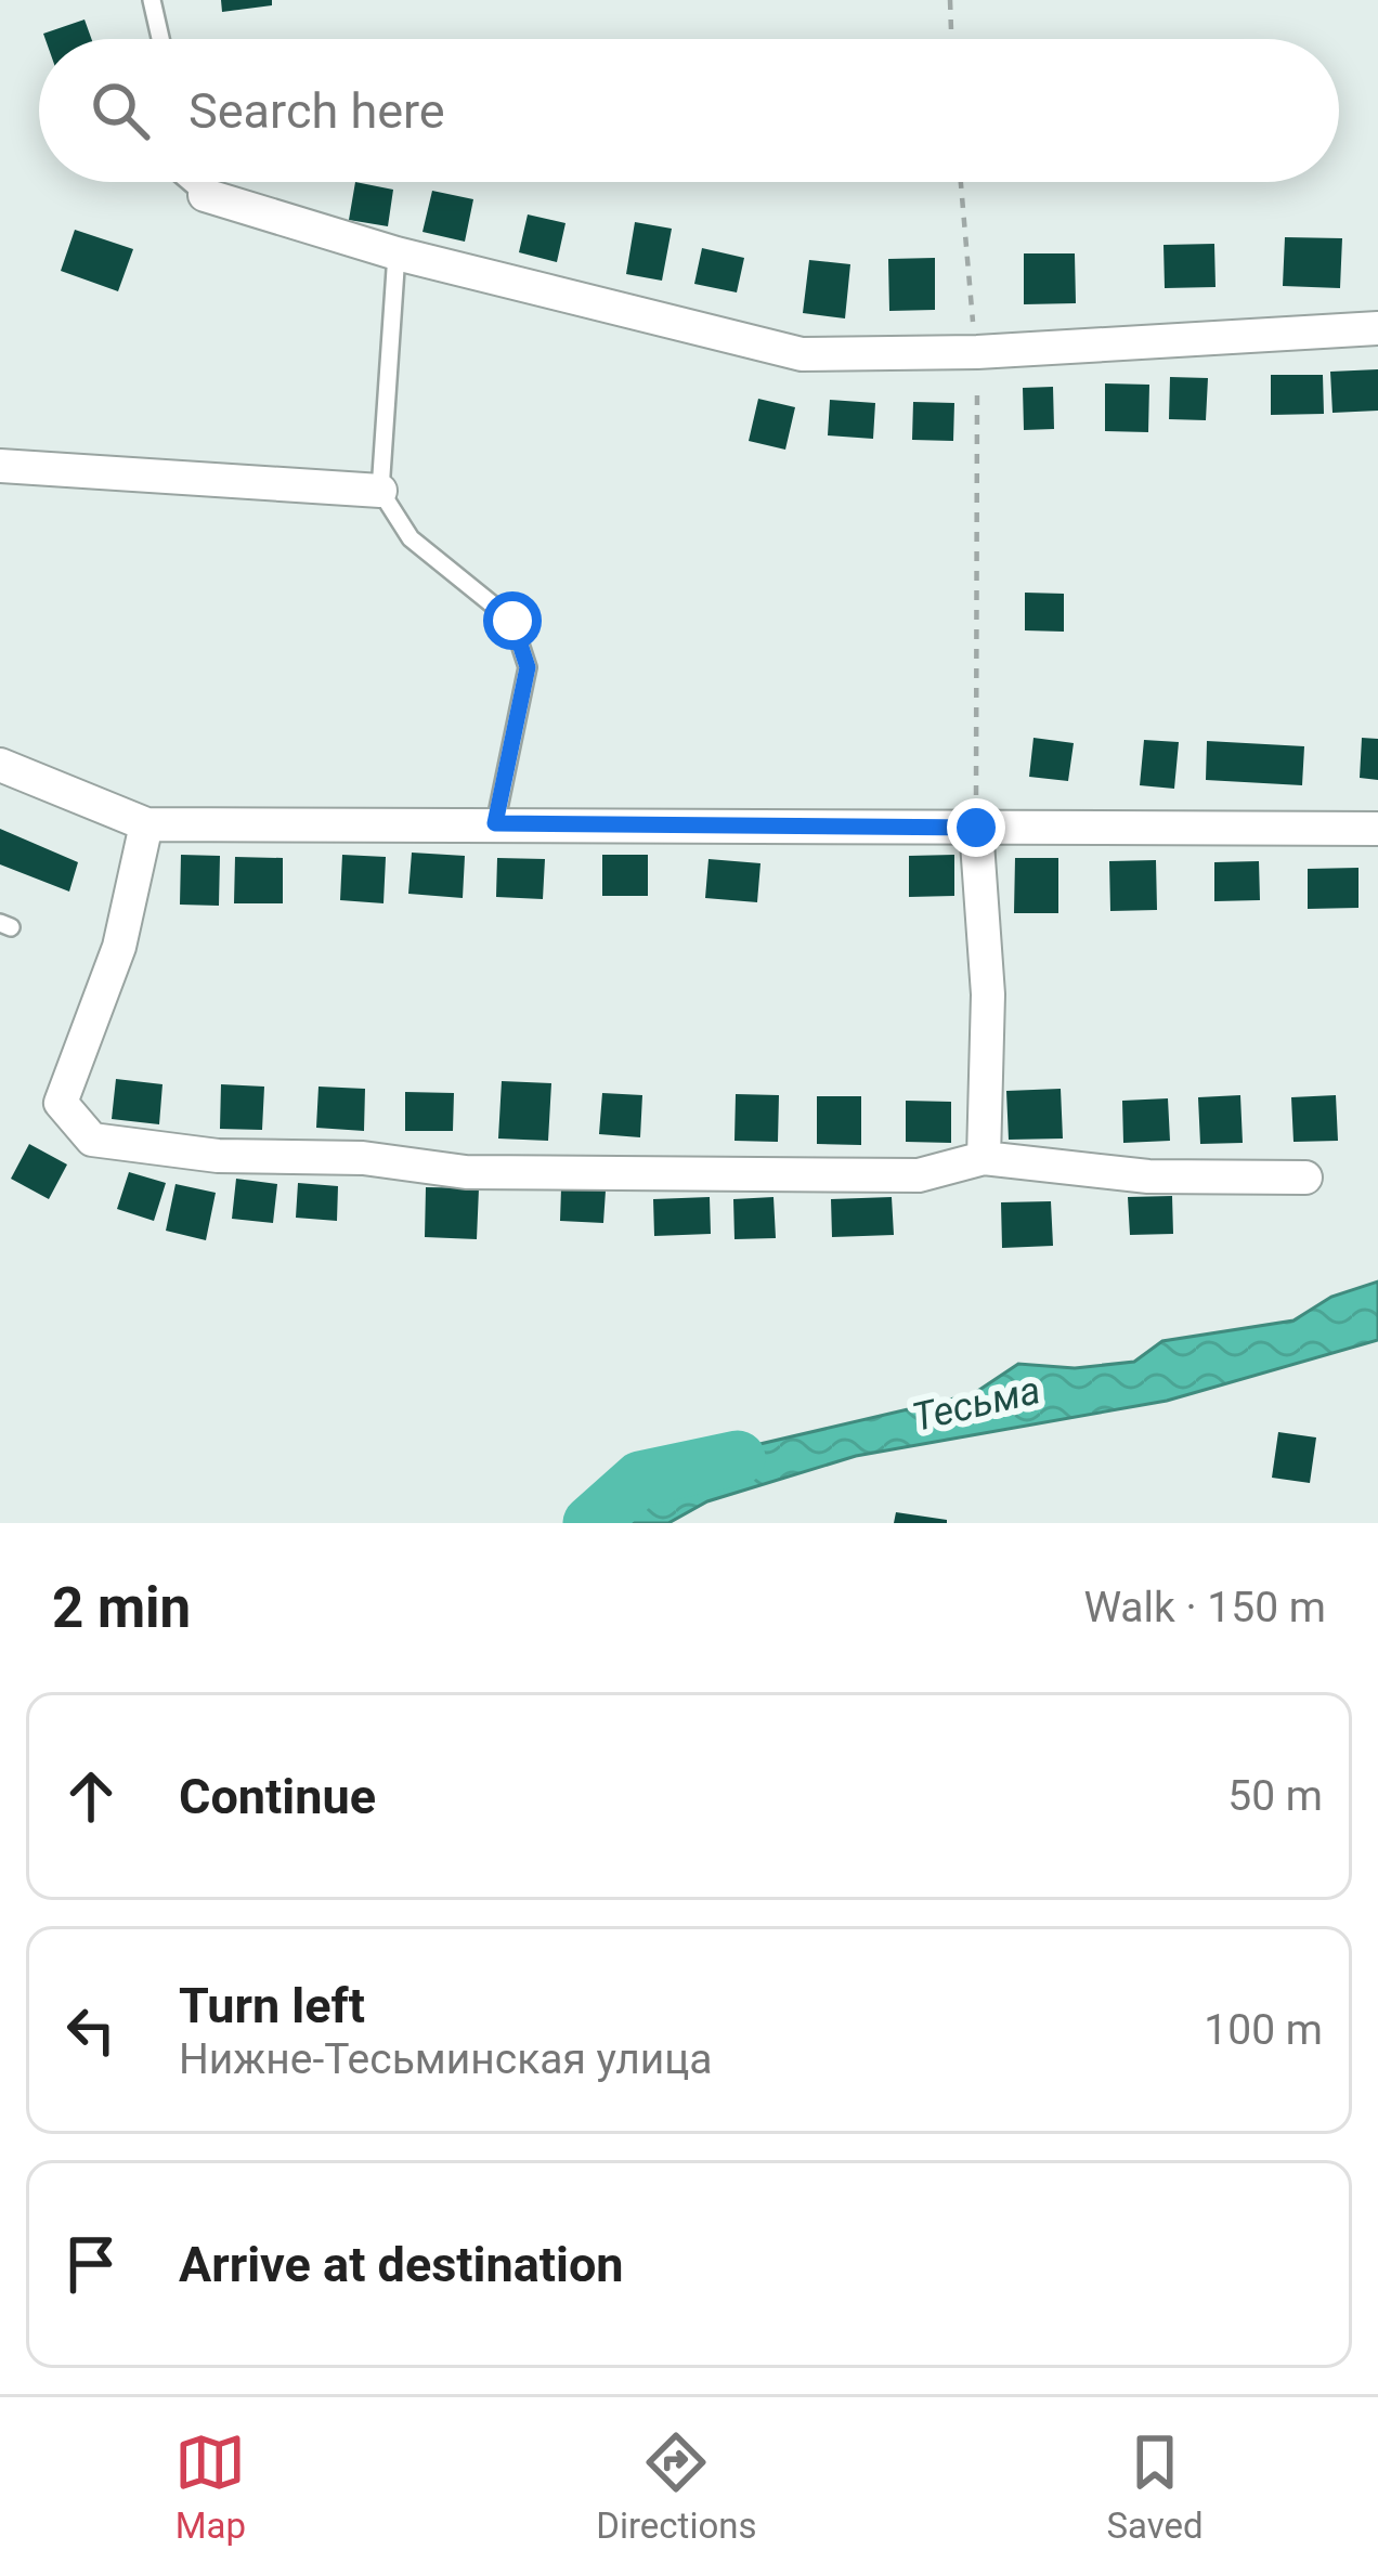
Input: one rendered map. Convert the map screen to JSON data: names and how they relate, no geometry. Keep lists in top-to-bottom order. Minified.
{"water":["Тесьма"],"page":{"search":"Search here","heading":["2 min","Walk · 150 m"],"list":[["Continue","50 m"],["Turn left","Нижне-Тесьминская улица","100 m"],"Arrive at destination"],"nav":["Map","Directions","Saved"]}}
